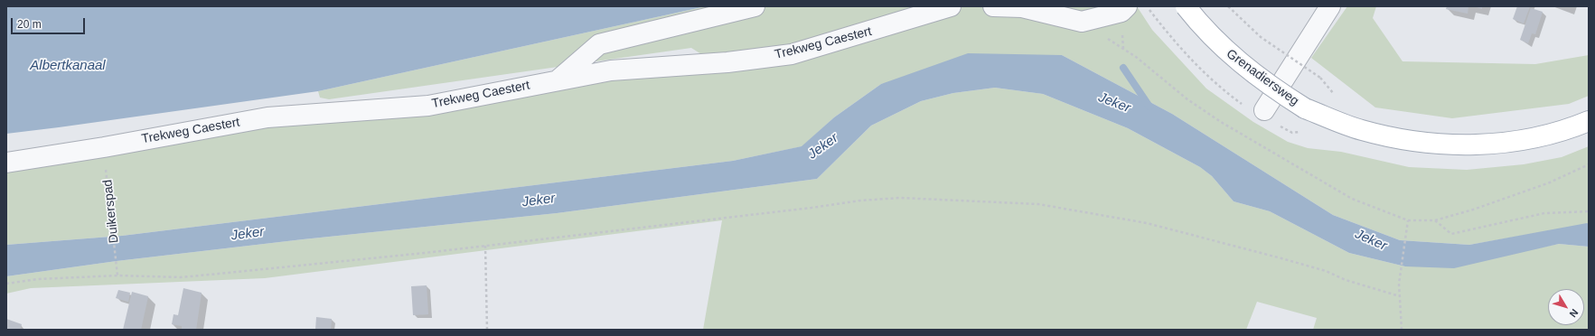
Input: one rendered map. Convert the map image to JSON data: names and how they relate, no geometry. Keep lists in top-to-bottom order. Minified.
{"streets":{"main road":["Grenadiersweg"],"lane":["Trekweg Caestert"],"path":["Duikerspad"]},"crossings":[["Trekweg Caestert","Duikerspad"]],"water":["Albertkanaal","Jeker"],"scale_bar":"20 m","north":"bottom right"}
